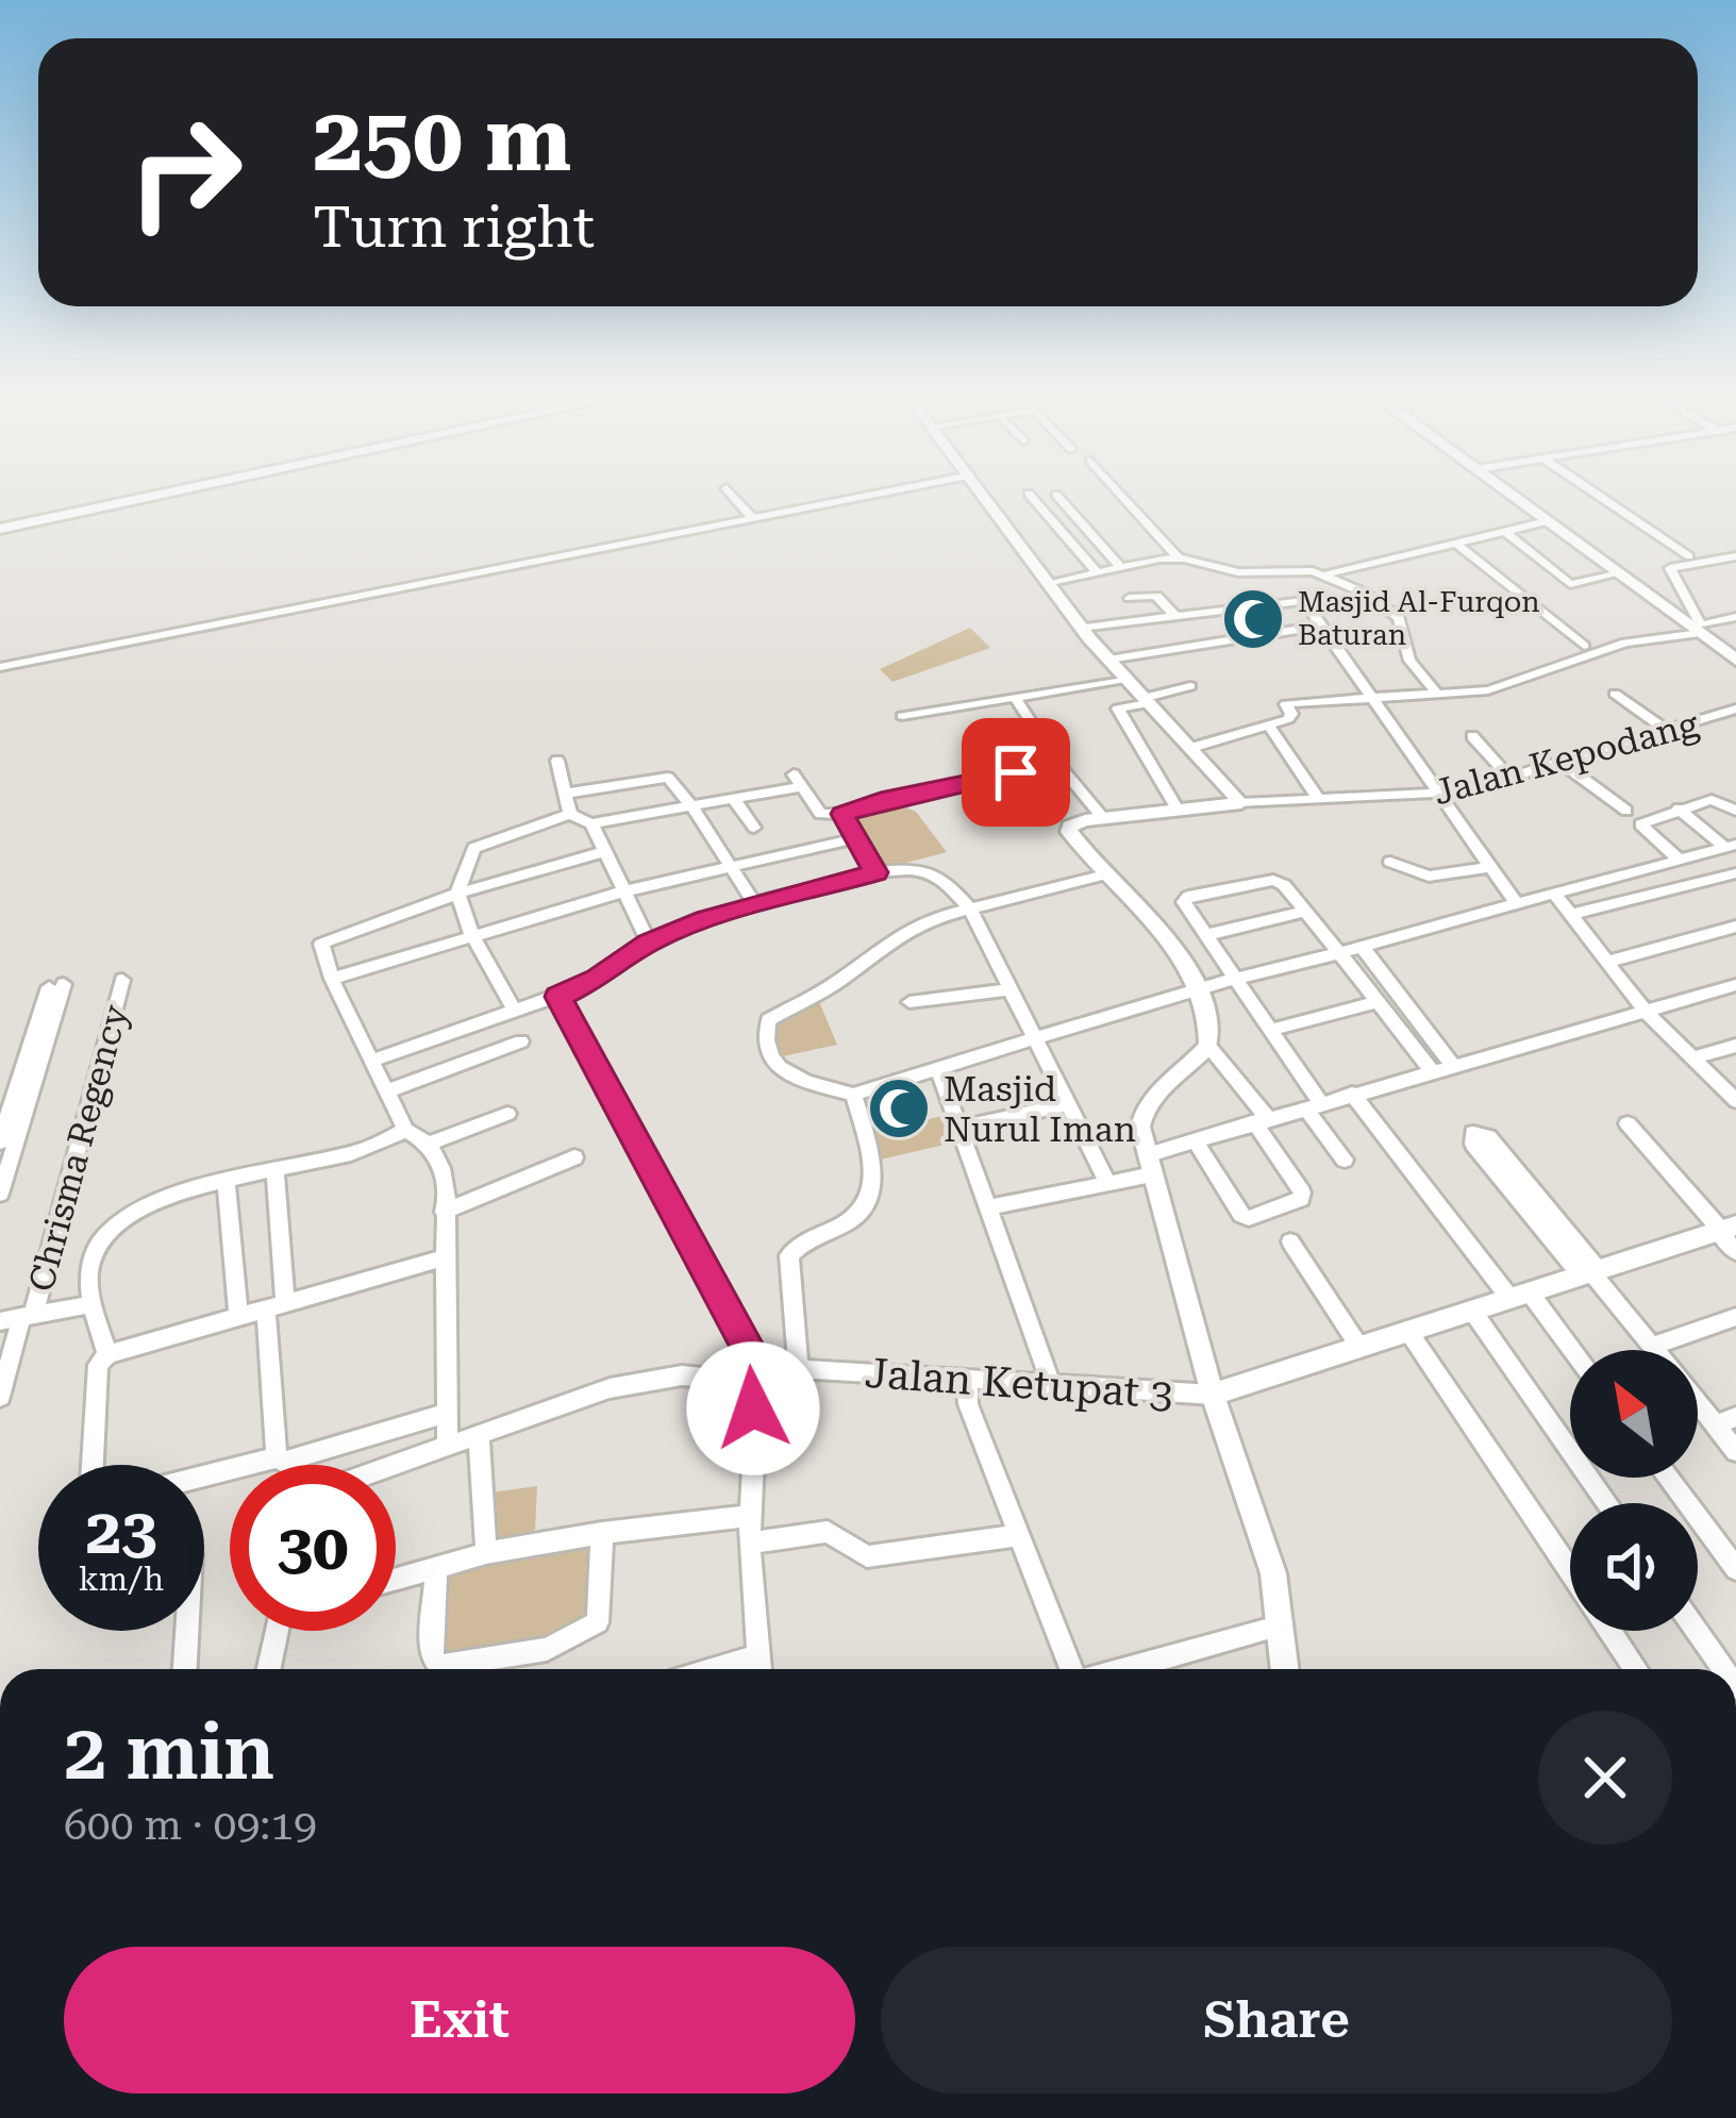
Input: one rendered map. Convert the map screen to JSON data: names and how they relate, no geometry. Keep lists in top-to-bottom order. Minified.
{"streets":{"street":["Jalan Kepodang","Chrisma Regency","Jalan Ketupat 3"]},"places":{"mosque":["Masjid Al-Furqon Baturan","Masjid Nurul Iman"]},"north":"top left","page":{"turn":["250 m","Turn right"],"speed":"23 km/h","limit":"30","heading":["2 min","600 m · 09:19"],"buttons":["Exit","Share"]}}
